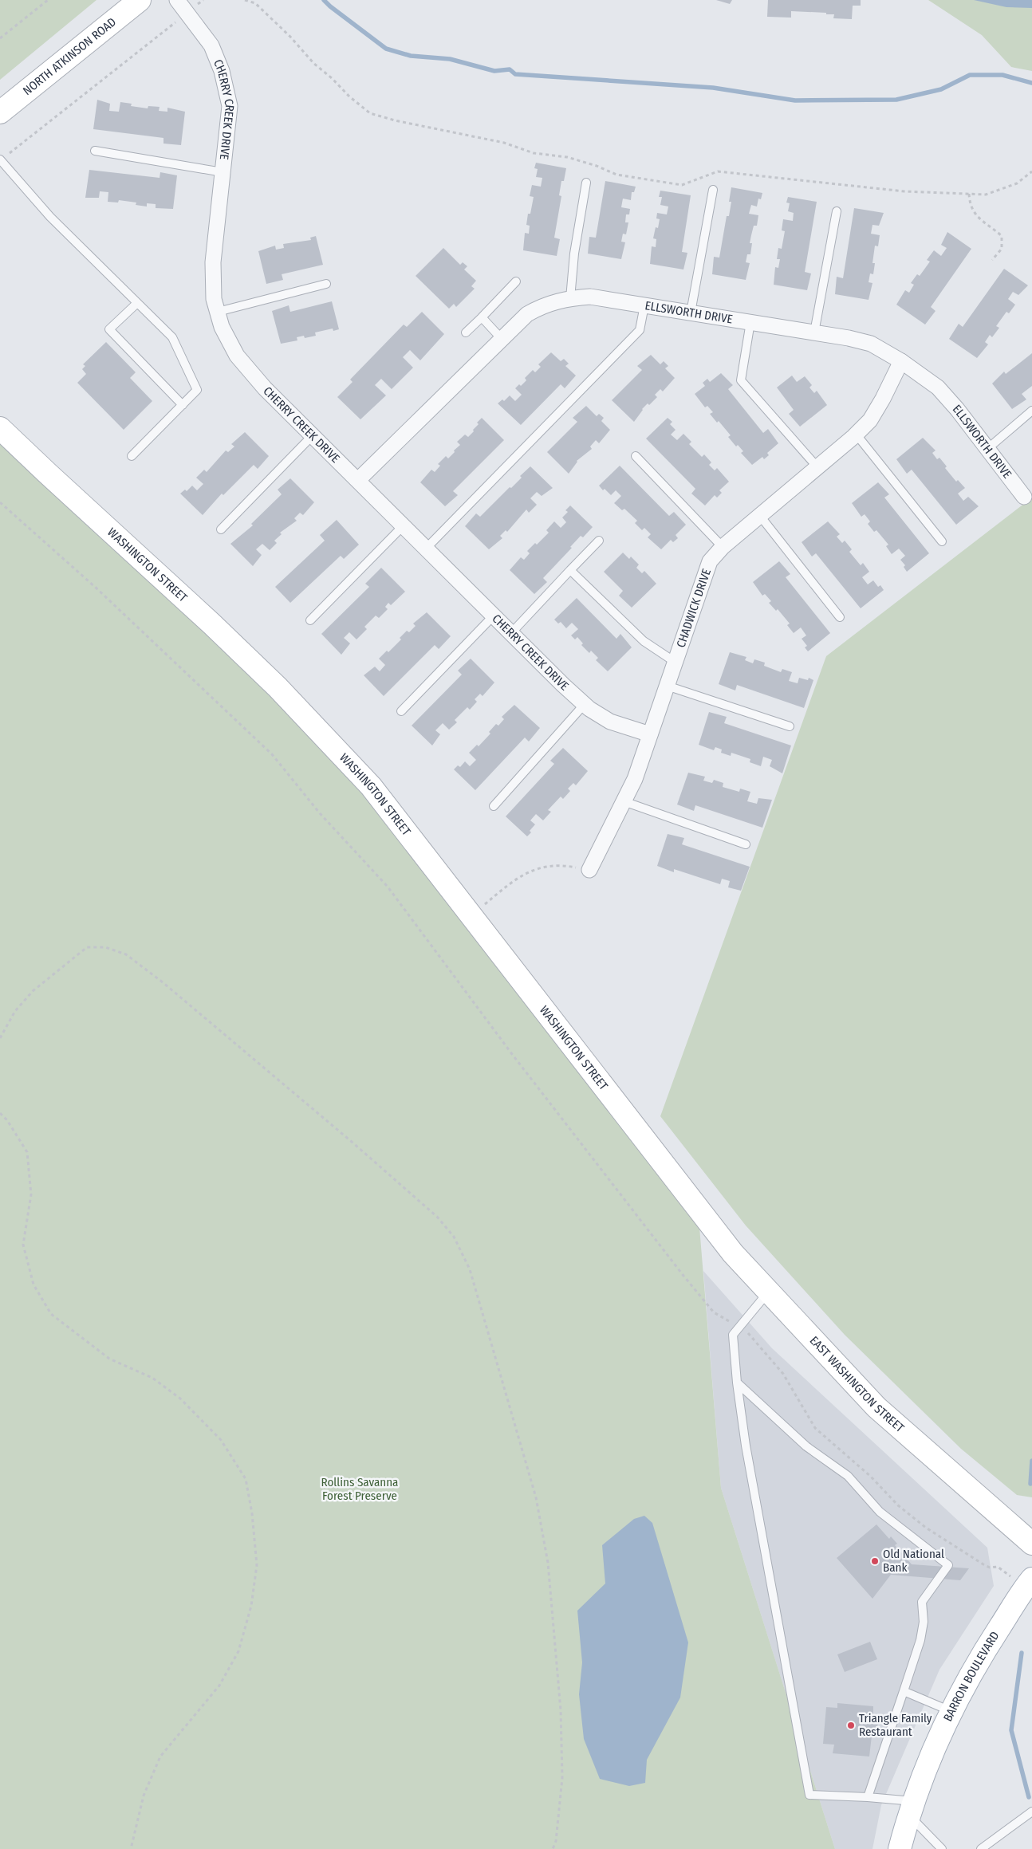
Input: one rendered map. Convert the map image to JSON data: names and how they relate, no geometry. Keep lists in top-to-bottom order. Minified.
{"streets":{"main road":["NORTH ATKINSON ROAD","WASHINGTON STREET","EAST WASHINGTON STREET","BARRON BOULEVARD"],"street":["CHERRY CREEK DRIVE","ELLSWORTH DRIVE","CHADWICK DRIVE"]},"crossings":[["CHERRY CREEK DRIVE","ELLSWORTH DRIVE"],["CHERRY CREEK DRIVE","CHADWICK DRIVE"],["ELLSWORTH DRIVE","CHADWICK DRIVE"],["WASHINGTON STREET","EAST WASHINGTON STREET"]],"parks":["Rollins Savanna Forest Preserve"],"places":["Old National Bank","Triangle Family Restaurant"]}
